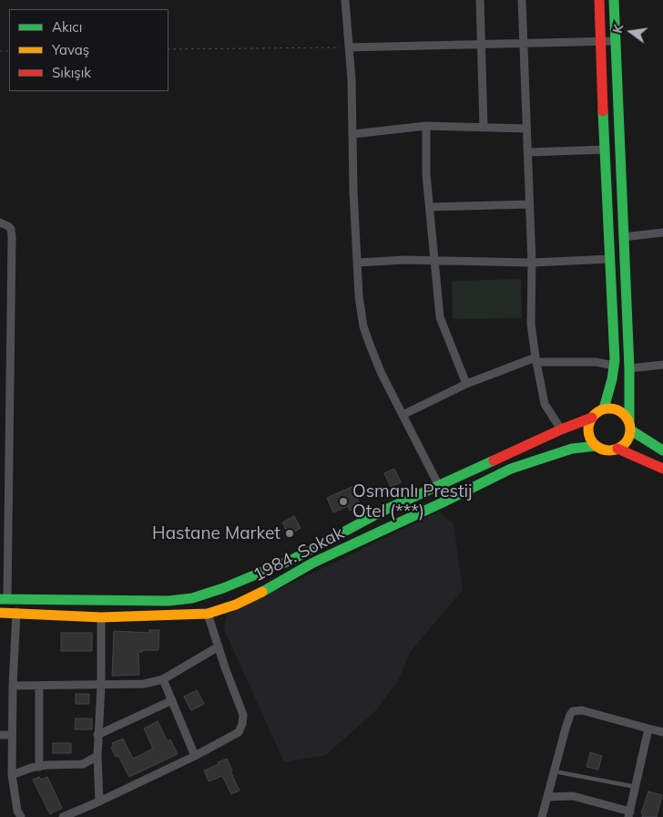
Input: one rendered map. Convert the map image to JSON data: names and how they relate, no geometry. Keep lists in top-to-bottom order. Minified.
{"streets":{"main road":["1984. Sokak"]},"places":["Osmanlı Prestij Otel (***)","Hastane Market"],"legend":["Akıcı","Yavaş","Sıkışık"],"north":"left"}
